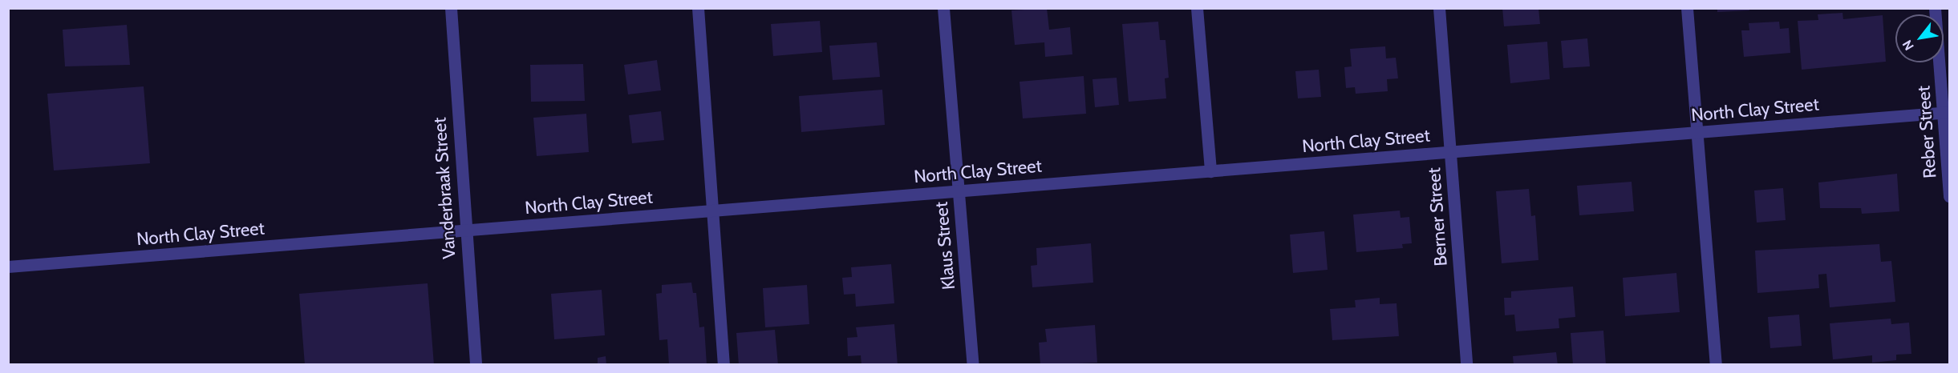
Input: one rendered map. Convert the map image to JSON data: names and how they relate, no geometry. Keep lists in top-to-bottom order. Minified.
{"streets":{"street":["North Clay Street","Reber Street","Vanderbraak Street","Berner Street","Klaus Street"]},"crossings":[["North Clay Street","Reber Street"],["North Clay Street","Vanderbraak Street"],["North Clay Street","Berner Street"],["North Clay Street","Klaus Street"]],"north":"bottom left"}
